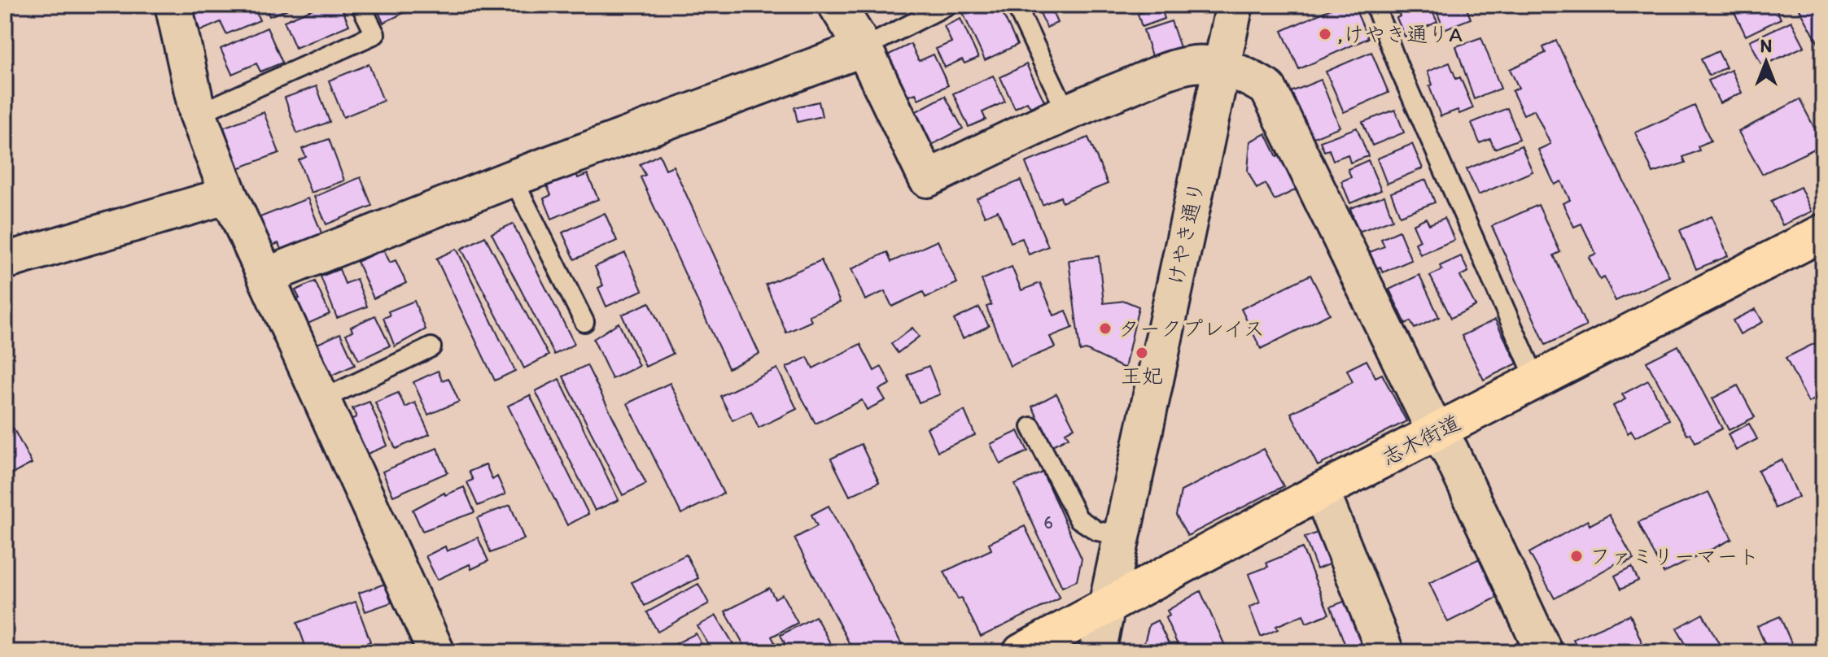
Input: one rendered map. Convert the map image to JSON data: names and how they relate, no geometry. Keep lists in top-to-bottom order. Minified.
{"streets":{"main road":["志木街道"],"street":["けやき通り"]},"crossings":[["けやき通り","志木街道"]],"places":[",けやき通りA","タークプレイス","王妃","ファミリーマート"],"house_numbers":["6"],"north":"top"}
